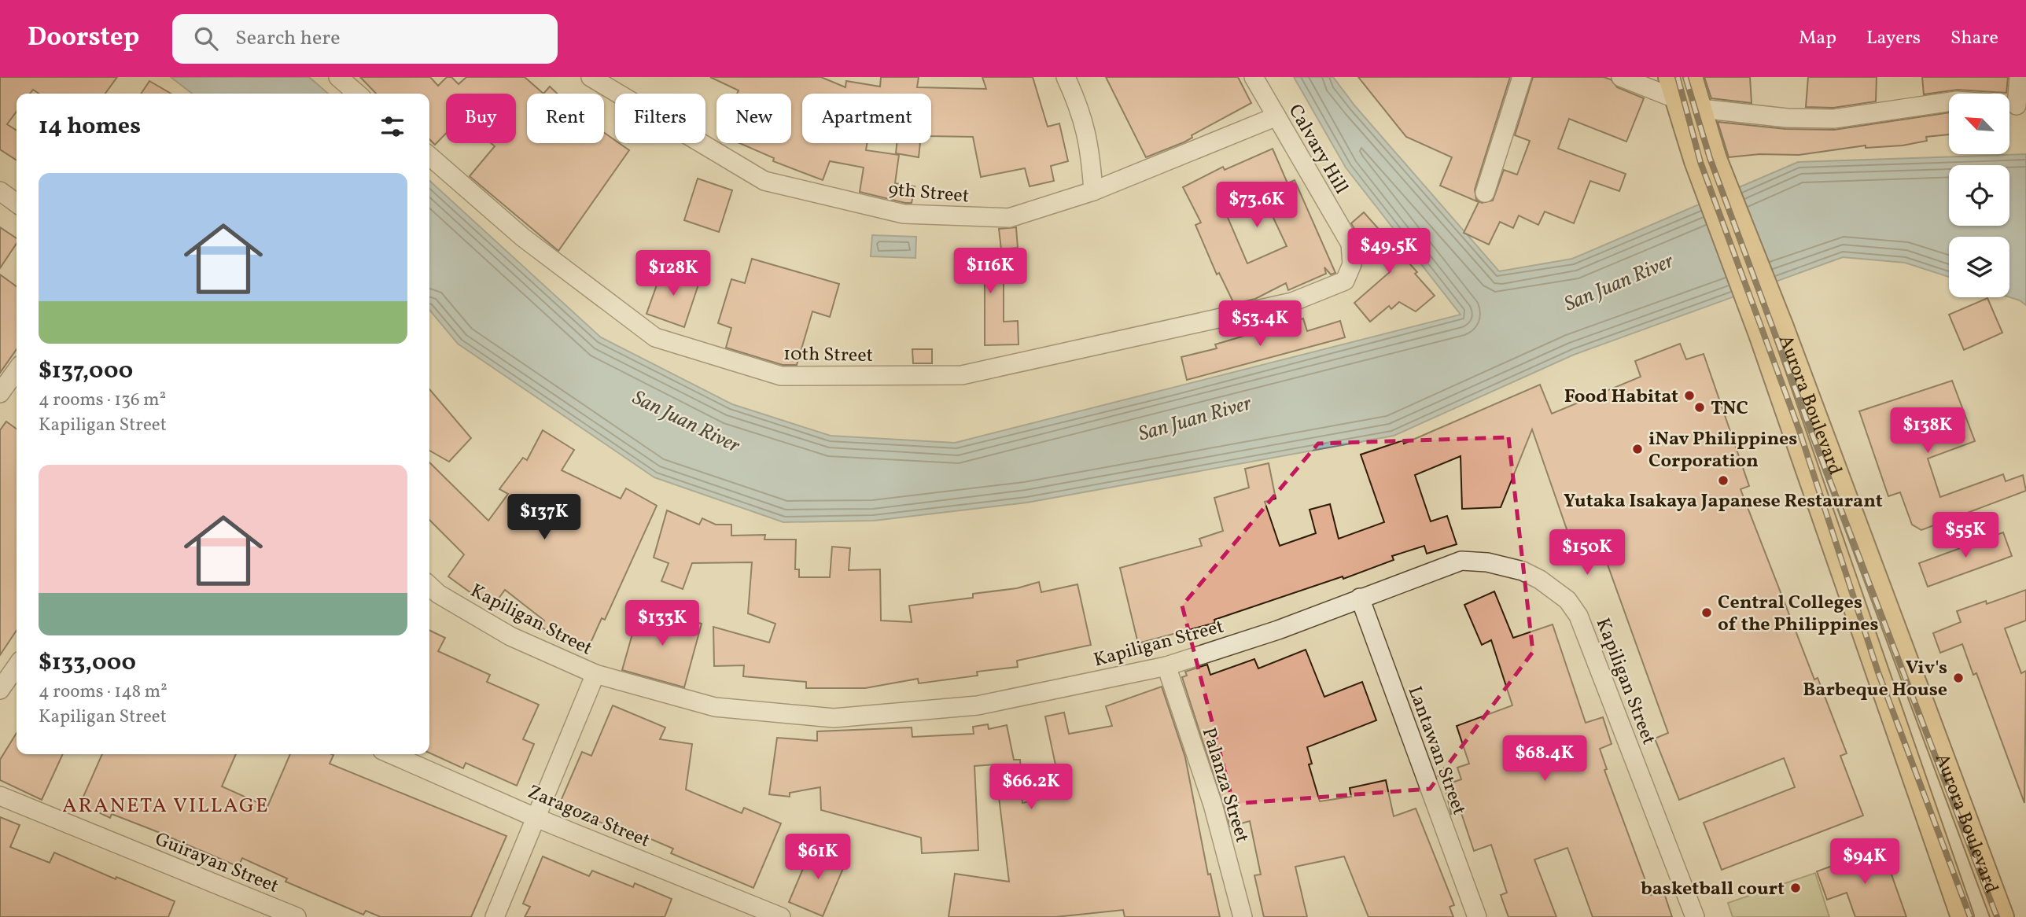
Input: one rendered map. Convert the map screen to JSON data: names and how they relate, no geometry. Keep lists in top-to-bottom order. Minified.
{"streets":{"main road":["Aurora Boulevard"],"street":["Calvary Hill","9th Street","10th Street","Kapiligan Street","Lantawan Street","Palanza Street","Zaragoza Street","Guirayan Street"]},"crossings":[["Calvary Hill","9th Street"],["Calvary Hill","10th Street"],["Kapiligan Street","Lantawan Street"],["Kapiligan Street","Palanza Street"]],"districts":["ARANETA VILLAGE"],"water":["San Juan River"],"places":["Food Habitat","TNC","iNav Philippines Corporation","Yutaka Isakaya Japanese Restaurant","Central Colleges of the Philippines","Viv's Barbeque House","basketball court"],"north":"top left","page":{"header":"Doorstep","search":"Search here","nav":["Map","Layers","Share"],"chip":["Buy","Rent","Filters","New","Apartment"],"heading":"14 homes","list":[{"name":"$137,000","note":"4 rooms · 136 m² · Kapiligan Street"},{"name":"$133,000","note":"4 rooms · 148 m² · Kapiligan Street"}],"price":["$73.6K","$49.5K","$116K","$128K","$53.4K","$138K","$137K","$55K","$150K","$133K","$68.4K","$66.2K","$61K","$94K"]}}
